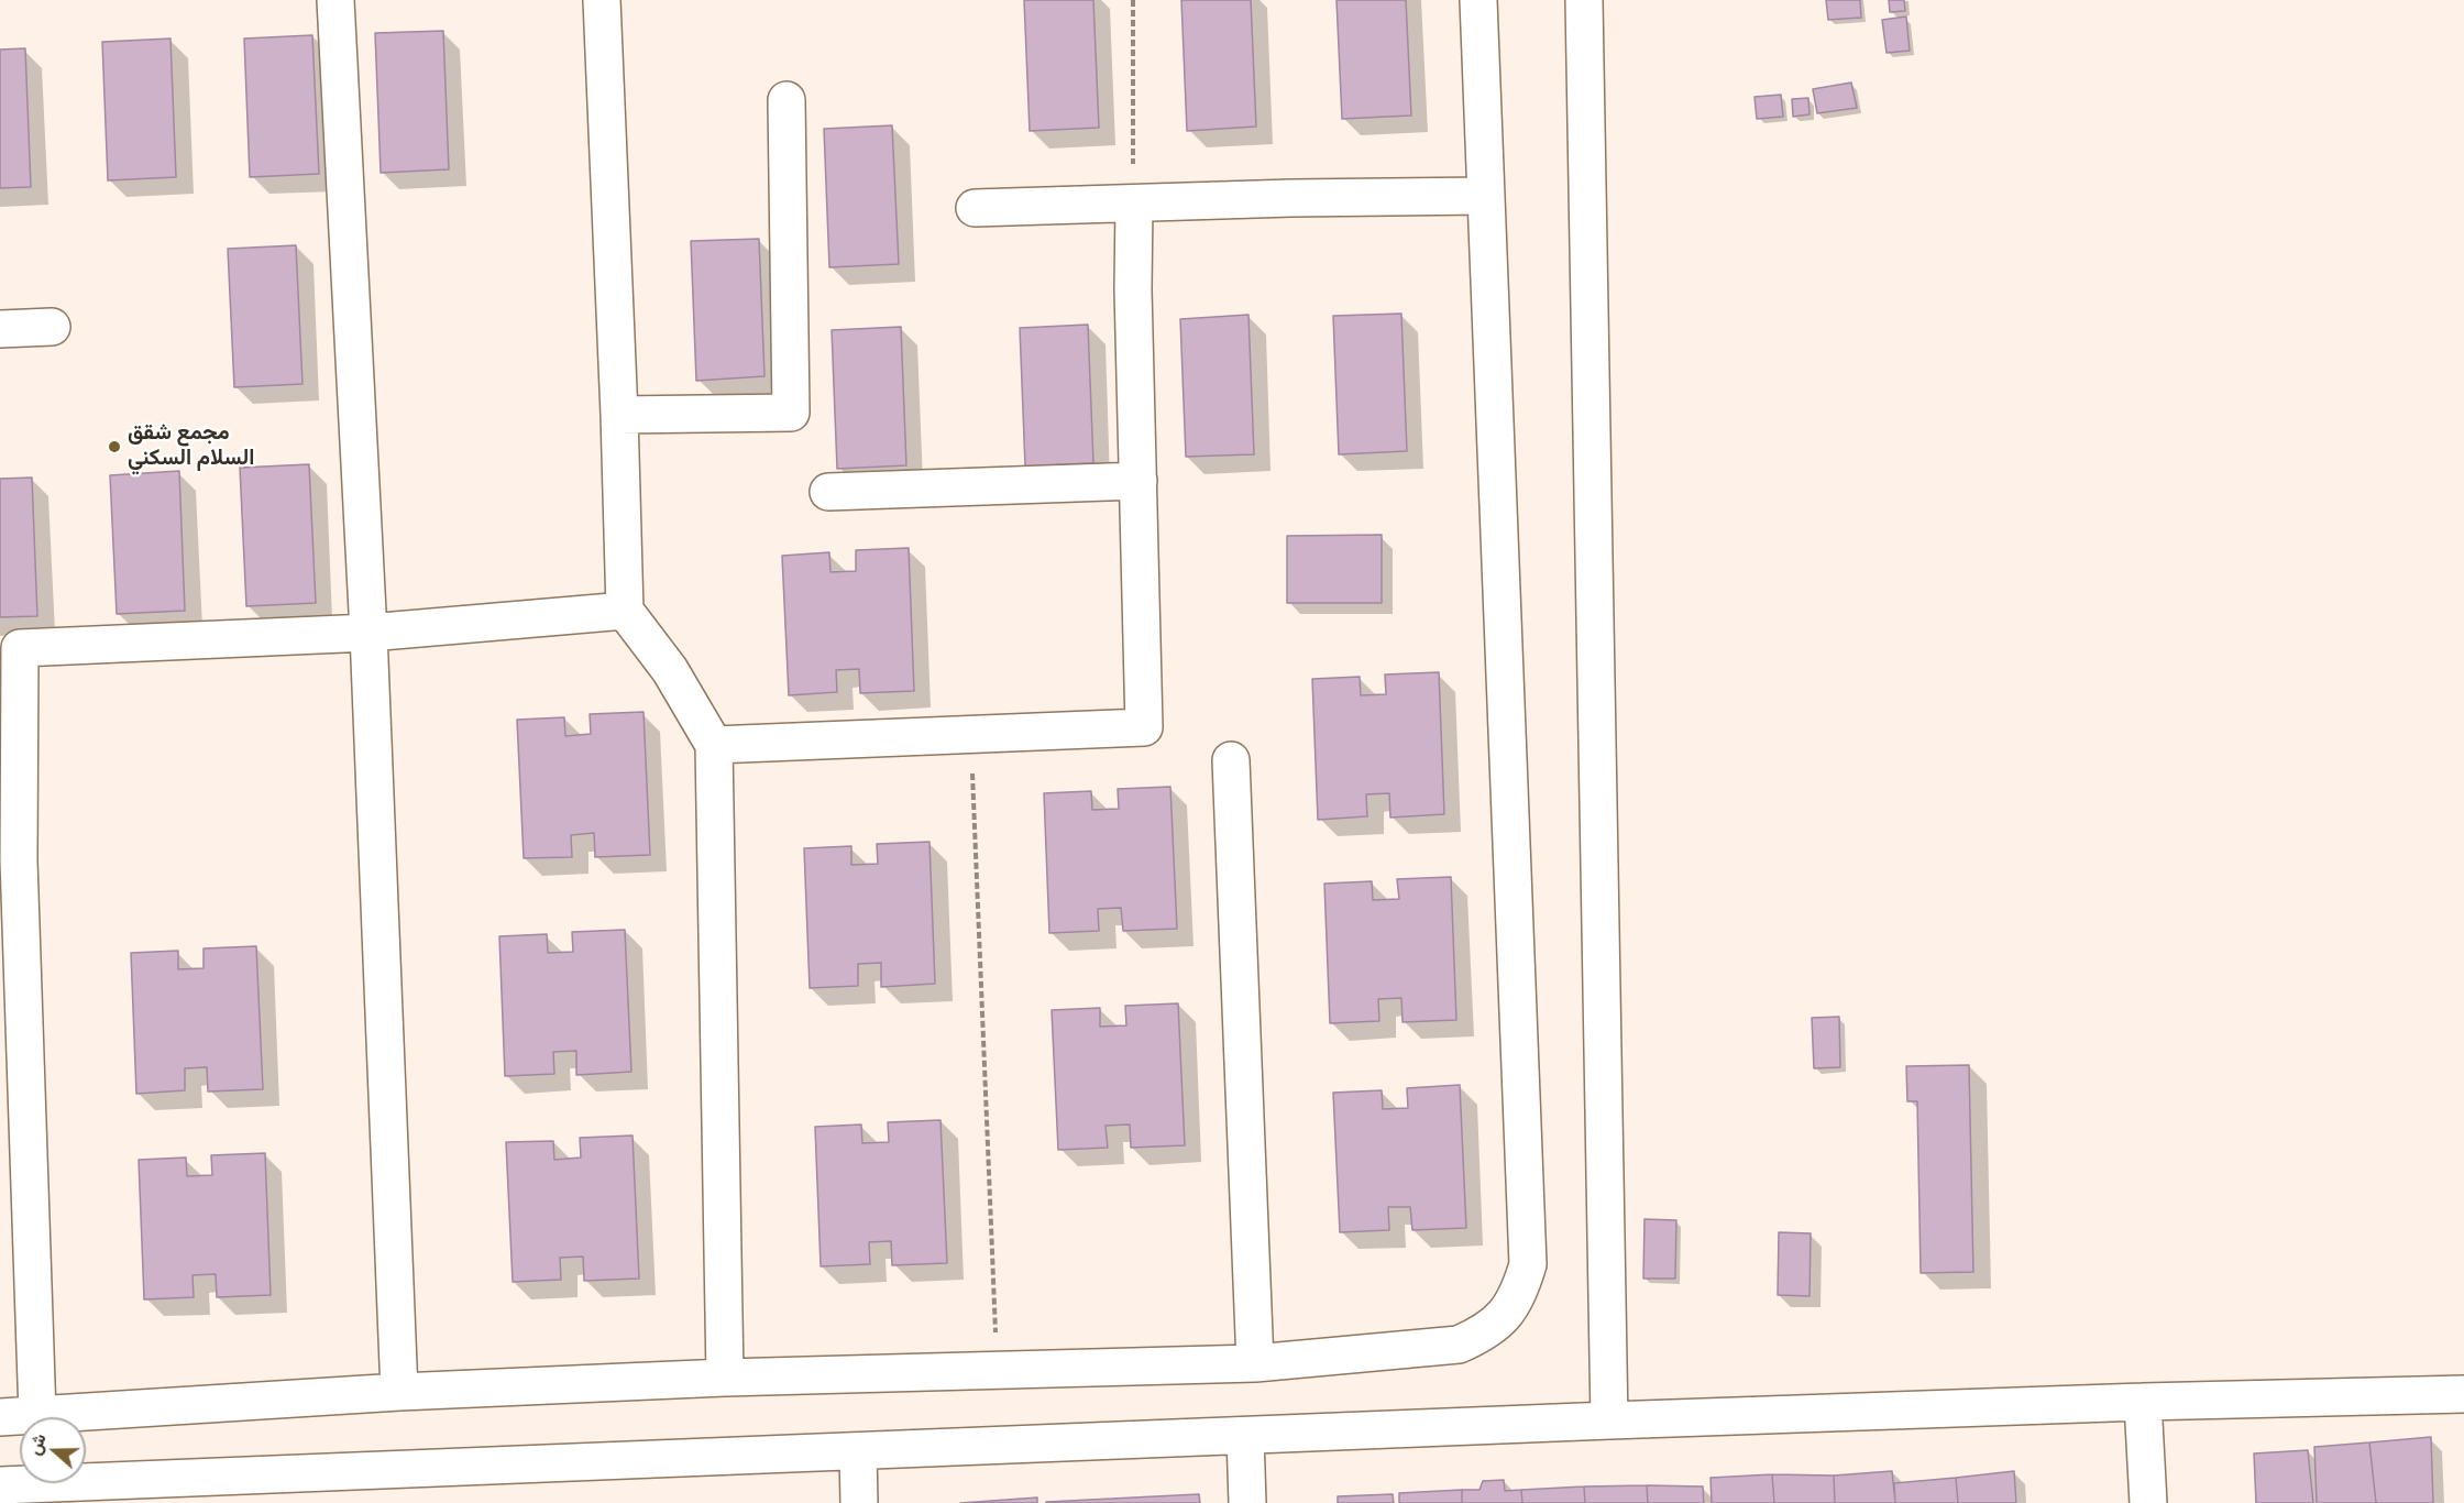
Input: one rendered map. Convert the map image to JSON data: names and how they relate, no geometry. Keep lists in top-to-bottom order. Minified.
{"places":["مجمع شقق السلام السكني"],"north":"left"}
